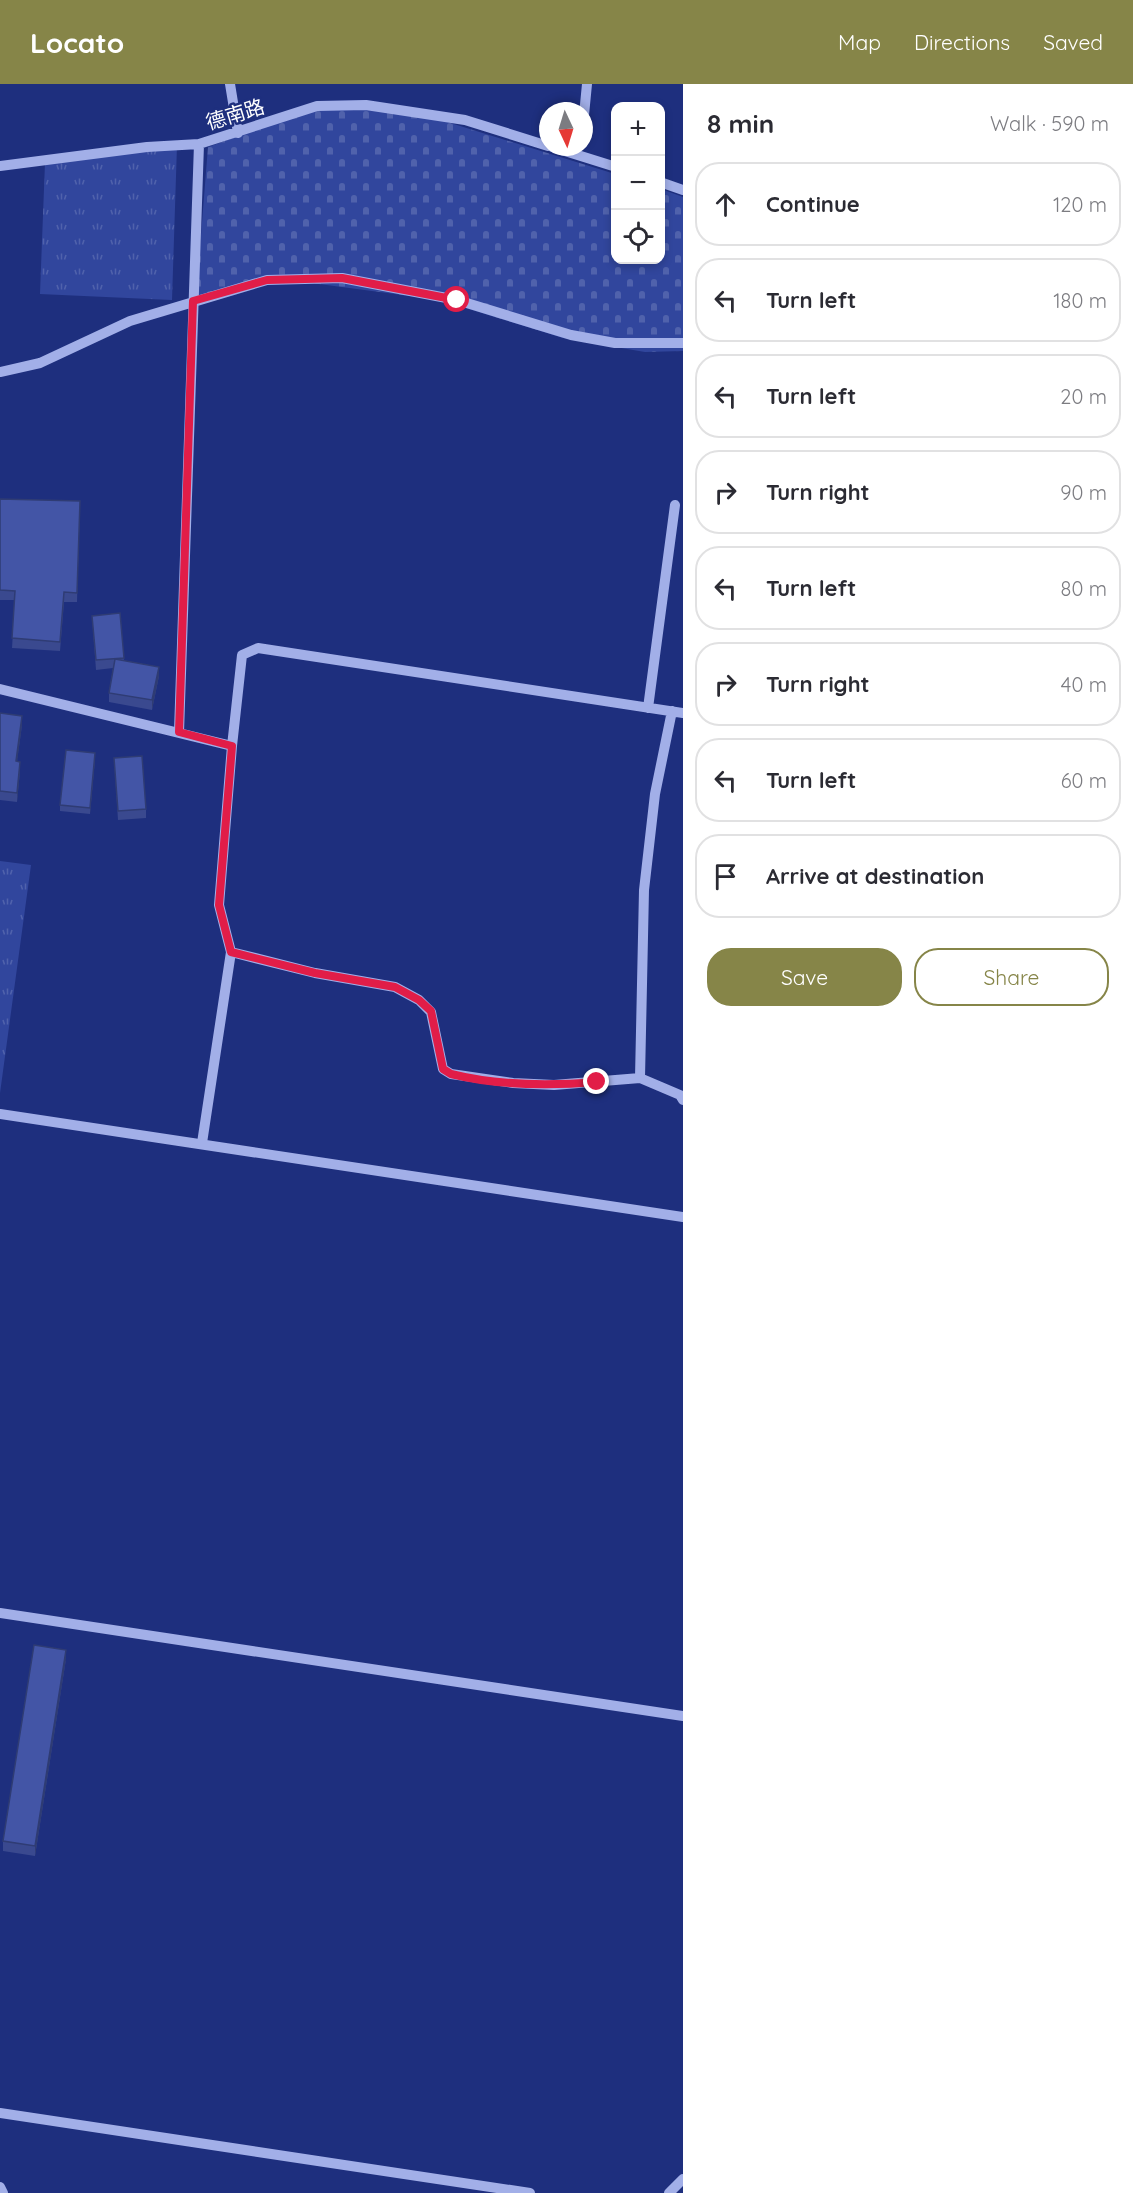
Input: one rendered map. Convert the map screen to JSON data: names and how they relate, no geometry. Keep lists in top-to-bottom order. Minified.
{"streets":{"street":["德南路"]},"north":"bottom","page":{"header":"Locato","nav":["Map","Directions","Saved"],"heading":["8 min","Walk · 590 m"],"map_buttons":["+","−"],"list":[["Continue","120 m"],["Turn left","180 m"],["Turn left","20 m"],["Turn right","90 m"],["Turn left","80 m"],["Turn right","40 m"],["Turn left","60 m"],"Arrive at destination"],"buttons":["Save","Share"]}}
